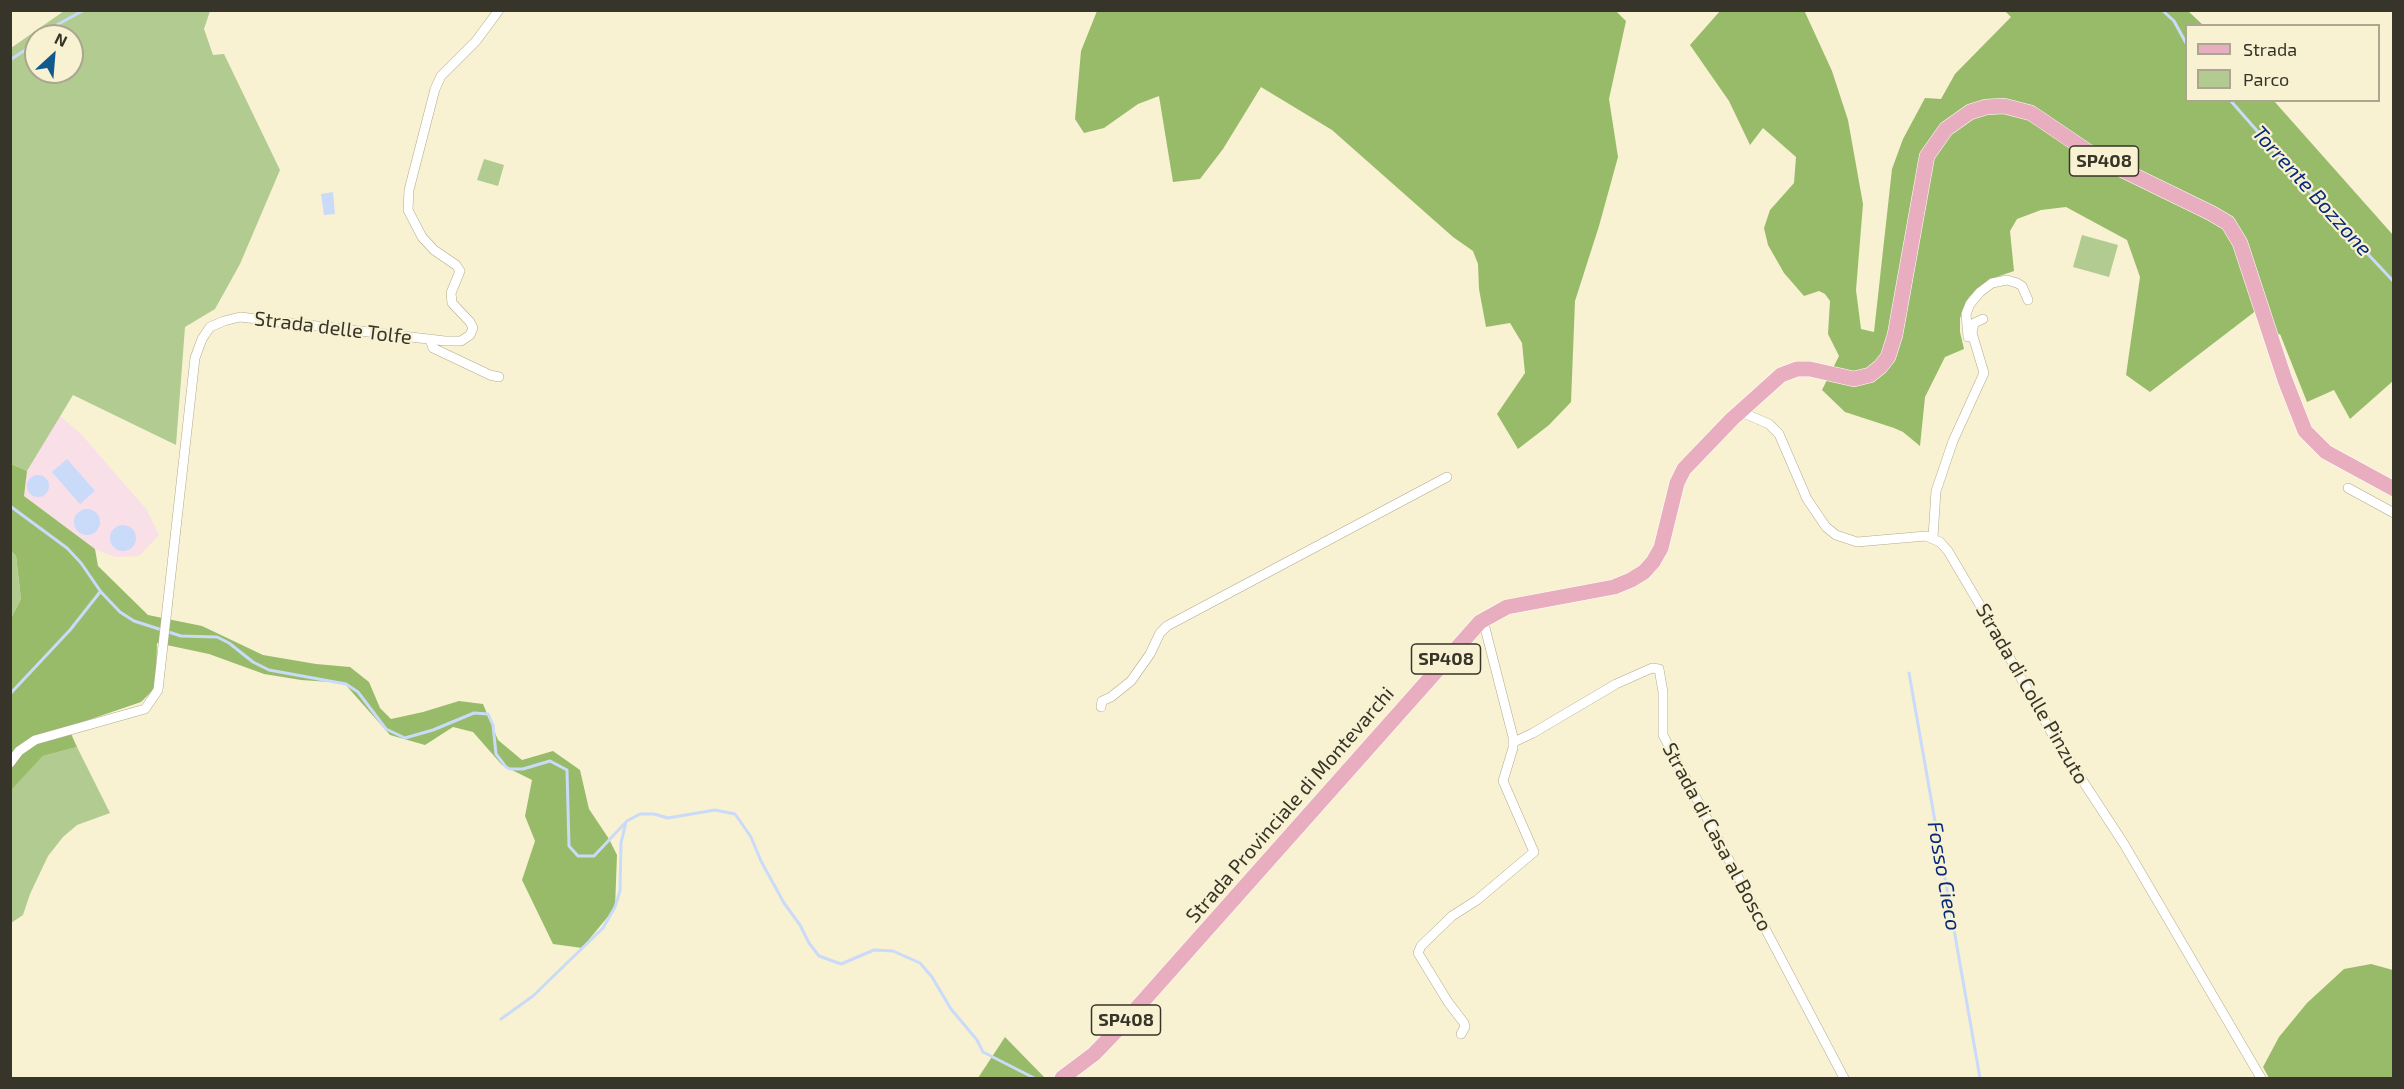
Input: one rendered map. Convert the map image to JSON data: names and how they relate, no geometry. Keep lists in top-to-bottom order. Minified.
{"streets":{"main road":["SP408","Strada Provinciale di Montevarchi"],"street":["Strada delle Tolfe","Strada di Colle Pinzuto","Strada di Casa al Bosco"]},"water":["Torrente Bozzone","Fosso Cieco"],"legend":["Strada","Parco"],"north":"top right"}
